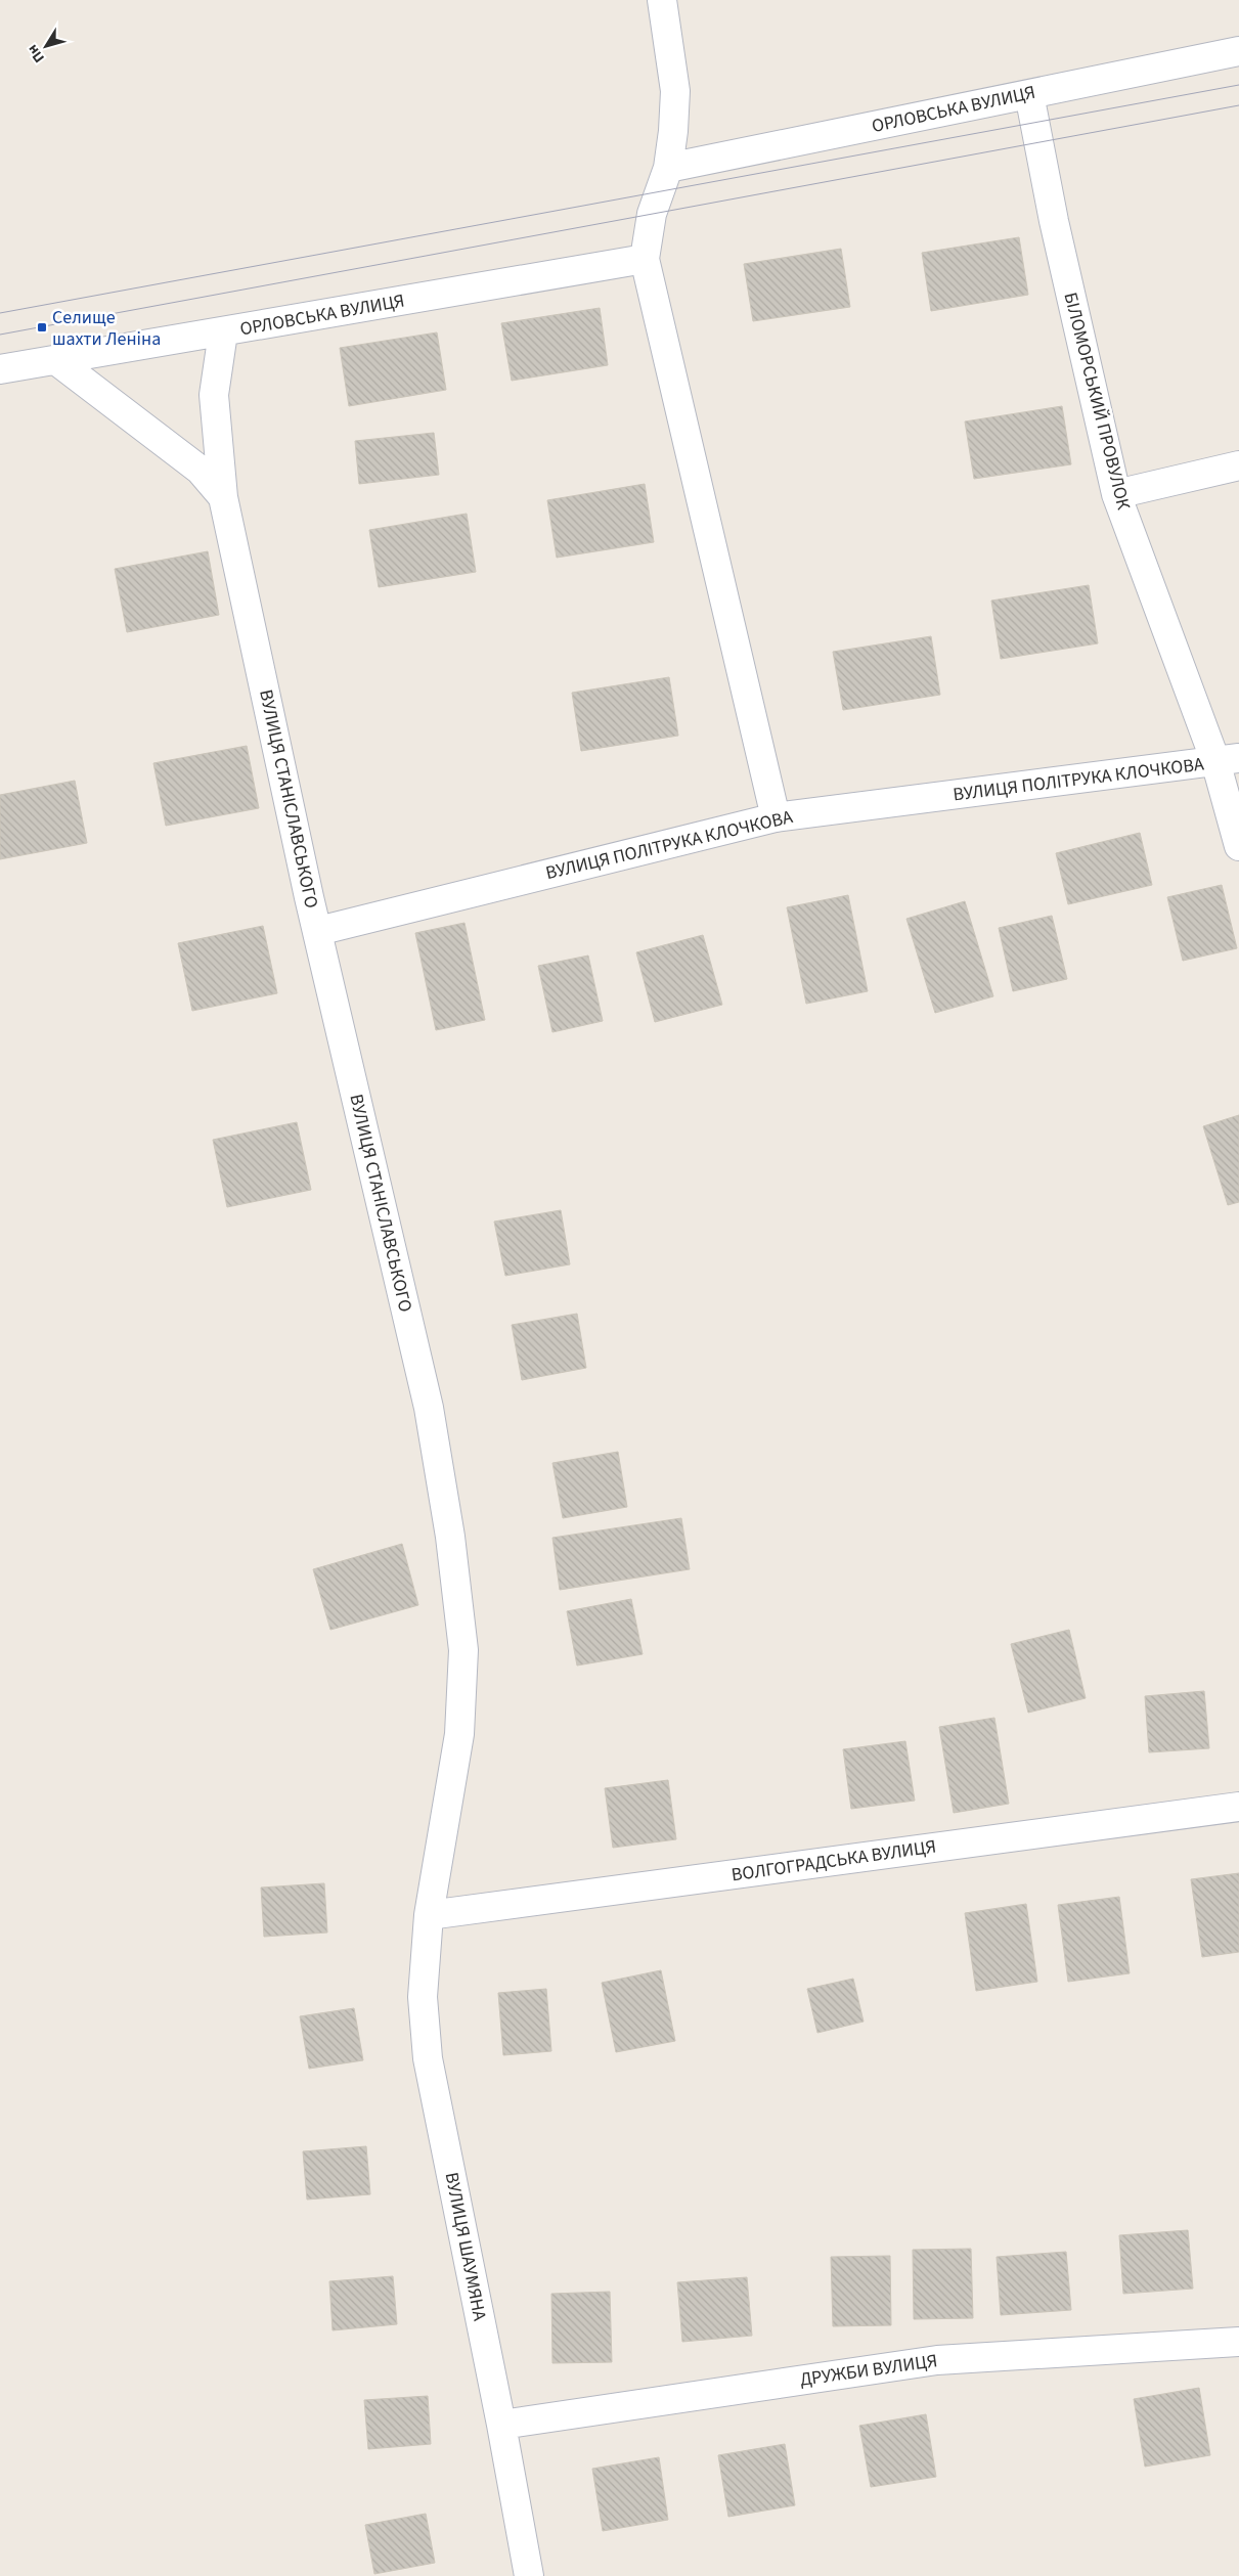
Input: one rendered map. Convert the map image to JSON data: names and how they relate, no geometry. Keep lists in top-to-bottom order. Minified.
{"streets":{"street":["ОРЛОВСЬКА ВУЛИЦЯ","БІЛОМОРСЬКИЙ ПРОВУЛОК","ВУЛИЦЯ ПОЛІТРУКА КЛОЧКОВА","ВУЛИЦЯ СТАНІСЛАВСЬКОГО","ВОЛГОГРАДСЬКА ВУЛИЦЯ","ВУЛИЦЯ ШАУМЯНА","ДРУЖБИ ВУЛИЦЯ"]},"crossings":[["ОРЛОВСЬКА ВУЛИЦЯ","БІЛОМОРСЬКИЙ ПРОВУЛОК"],["ОРЛОВСЬКА ВУЛИЦЯ","ВУЛИЦЯ СТАНІСЛАВСЬКОГО"],["БІЛОМОРСЬКИЙ ПРОВУЛОК","ВУЛИЦЯ ПОЛІТРУКА КЛОЧКОВА"],["ВУЛИЦЯ ПОЛІТРУКА КЛОЧКОВА","ВУЛИЦЯ СТАНІСЛАВСЬКОГО"],["ВУЛИЦЯ СТАНІСЛАВСЬКОГО","ВОЛГОГРАДСЬКА ВУЛИЦЯ"],["ВУЛИЦЯ СТАНІСЛАВСЬКОГО","ВУЛИЦЯ ШАУМЯНА"],["ВОЛГОГРАДСЬКА ВУЛИЦЯ","ВУЛИЦЯ ШАУМЯНА"],["ВУЛИЦЯ ШАУМЯНА","ДРУЖБИ ВУЛИЦЯ"]],"places":{"transit":["Селище шахти Леніна"]},"north":"bottom left"}
